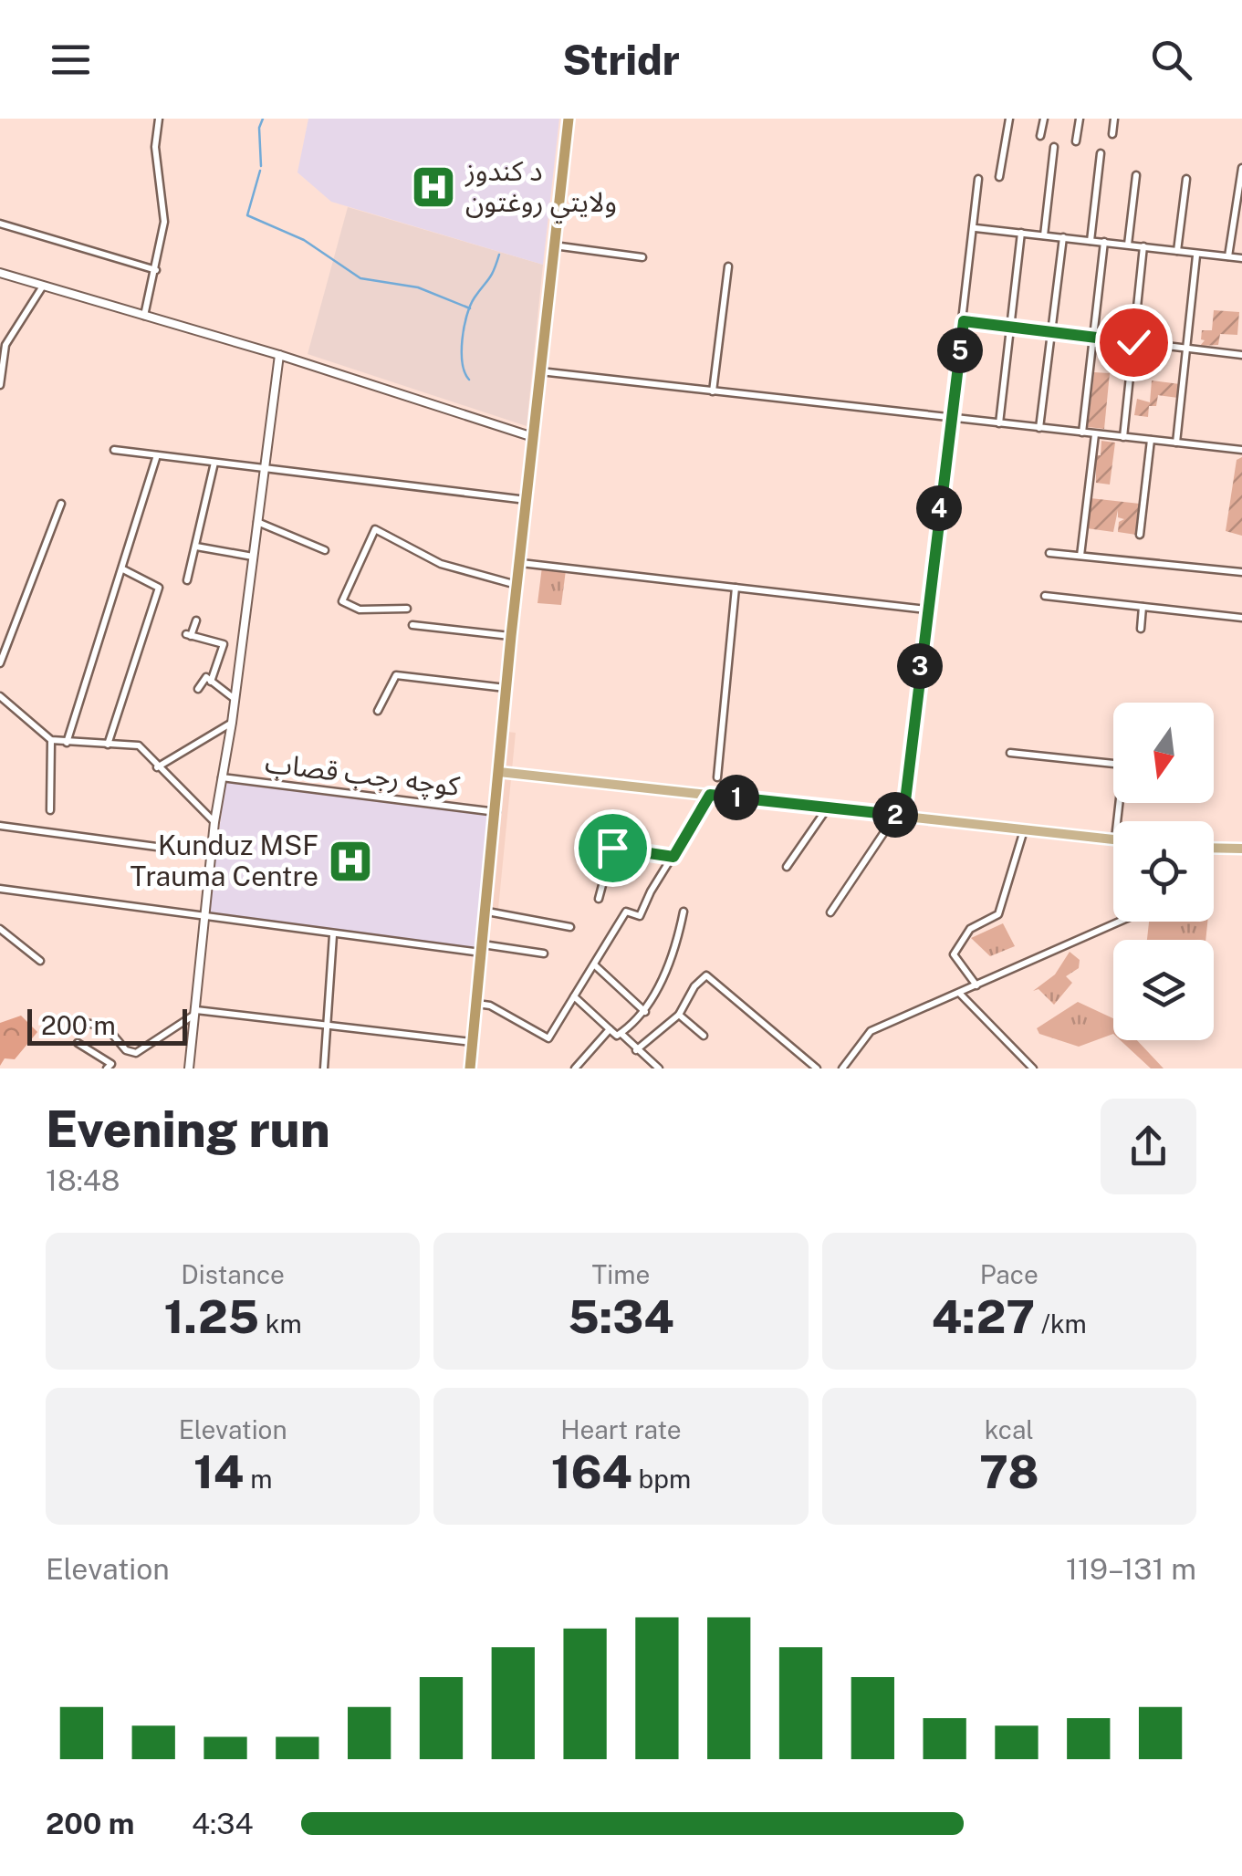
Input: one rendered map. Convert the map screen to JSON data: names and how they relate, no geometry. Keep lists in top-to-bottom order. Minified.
{"streets":{"street":["کوچه رجب قصاب"]},"places":{"hospital":["د کندوز ولایتي روغتون","Kunduz MSF Trauma Centre"]},"scale_bar":"200 m","north":"bottom","page":{"header":"Stridr","pins":["5","4","3","1","2"],"scale":"200 m","heading":["Evening run","18:48"],"stats":[["Distance","1.25 km"],["Time","5:34"],["Pace","4:27 /km"],["Elevation","14 m"],["Heart rate","164 bpm"],["kcal","78"]],"chart":["Elevation","119–131 m"],"list":[{"name":"200 m","note":"4:34"}]}}
